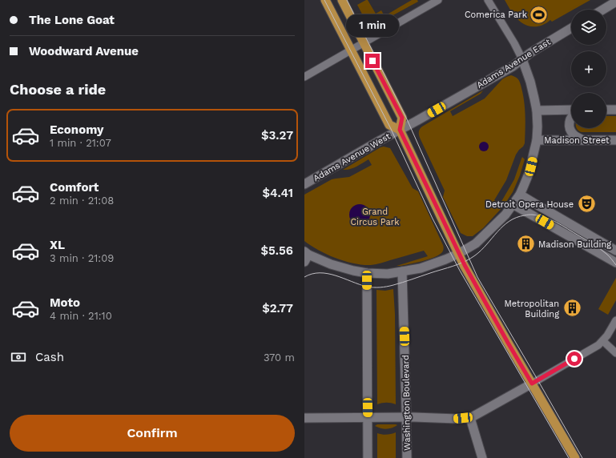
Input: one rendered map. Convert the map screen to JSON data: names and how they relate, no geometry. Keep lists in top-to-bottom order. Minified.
{"streets":{"street":["Adams Avenue East","Madison Street","Adams Avenue West","Washington Boulevard"]},"crossings":[["Adams Avenue East","Adams Avenue West"]],"parks":["Grand Circus Park"],"places":{"sports":["Comerica Park"],"theatre":["Detroit Opera House"],"building":["Madison Building","Metropolitan Building"]},"page":{"banner":["The Lone Goat","Woodward Avenue"],"map_buttons":["+","−"],"bubble":"1 min","heading":"Choose a ride","list":[{"name":"Economy","note":"1 min · 21:07","value":"$3.27"},{"name":"Comfort","note":"2 min · 21:08","value":"$4.41"},{"name":"XL","note":"3 min · 21:09","value":"$5.56"},{"name":"Moto","note":"4 min · 21:10","value":"$2.77"}],"pay":["Cash","370 m"],"buttons":"Confirm"}}
